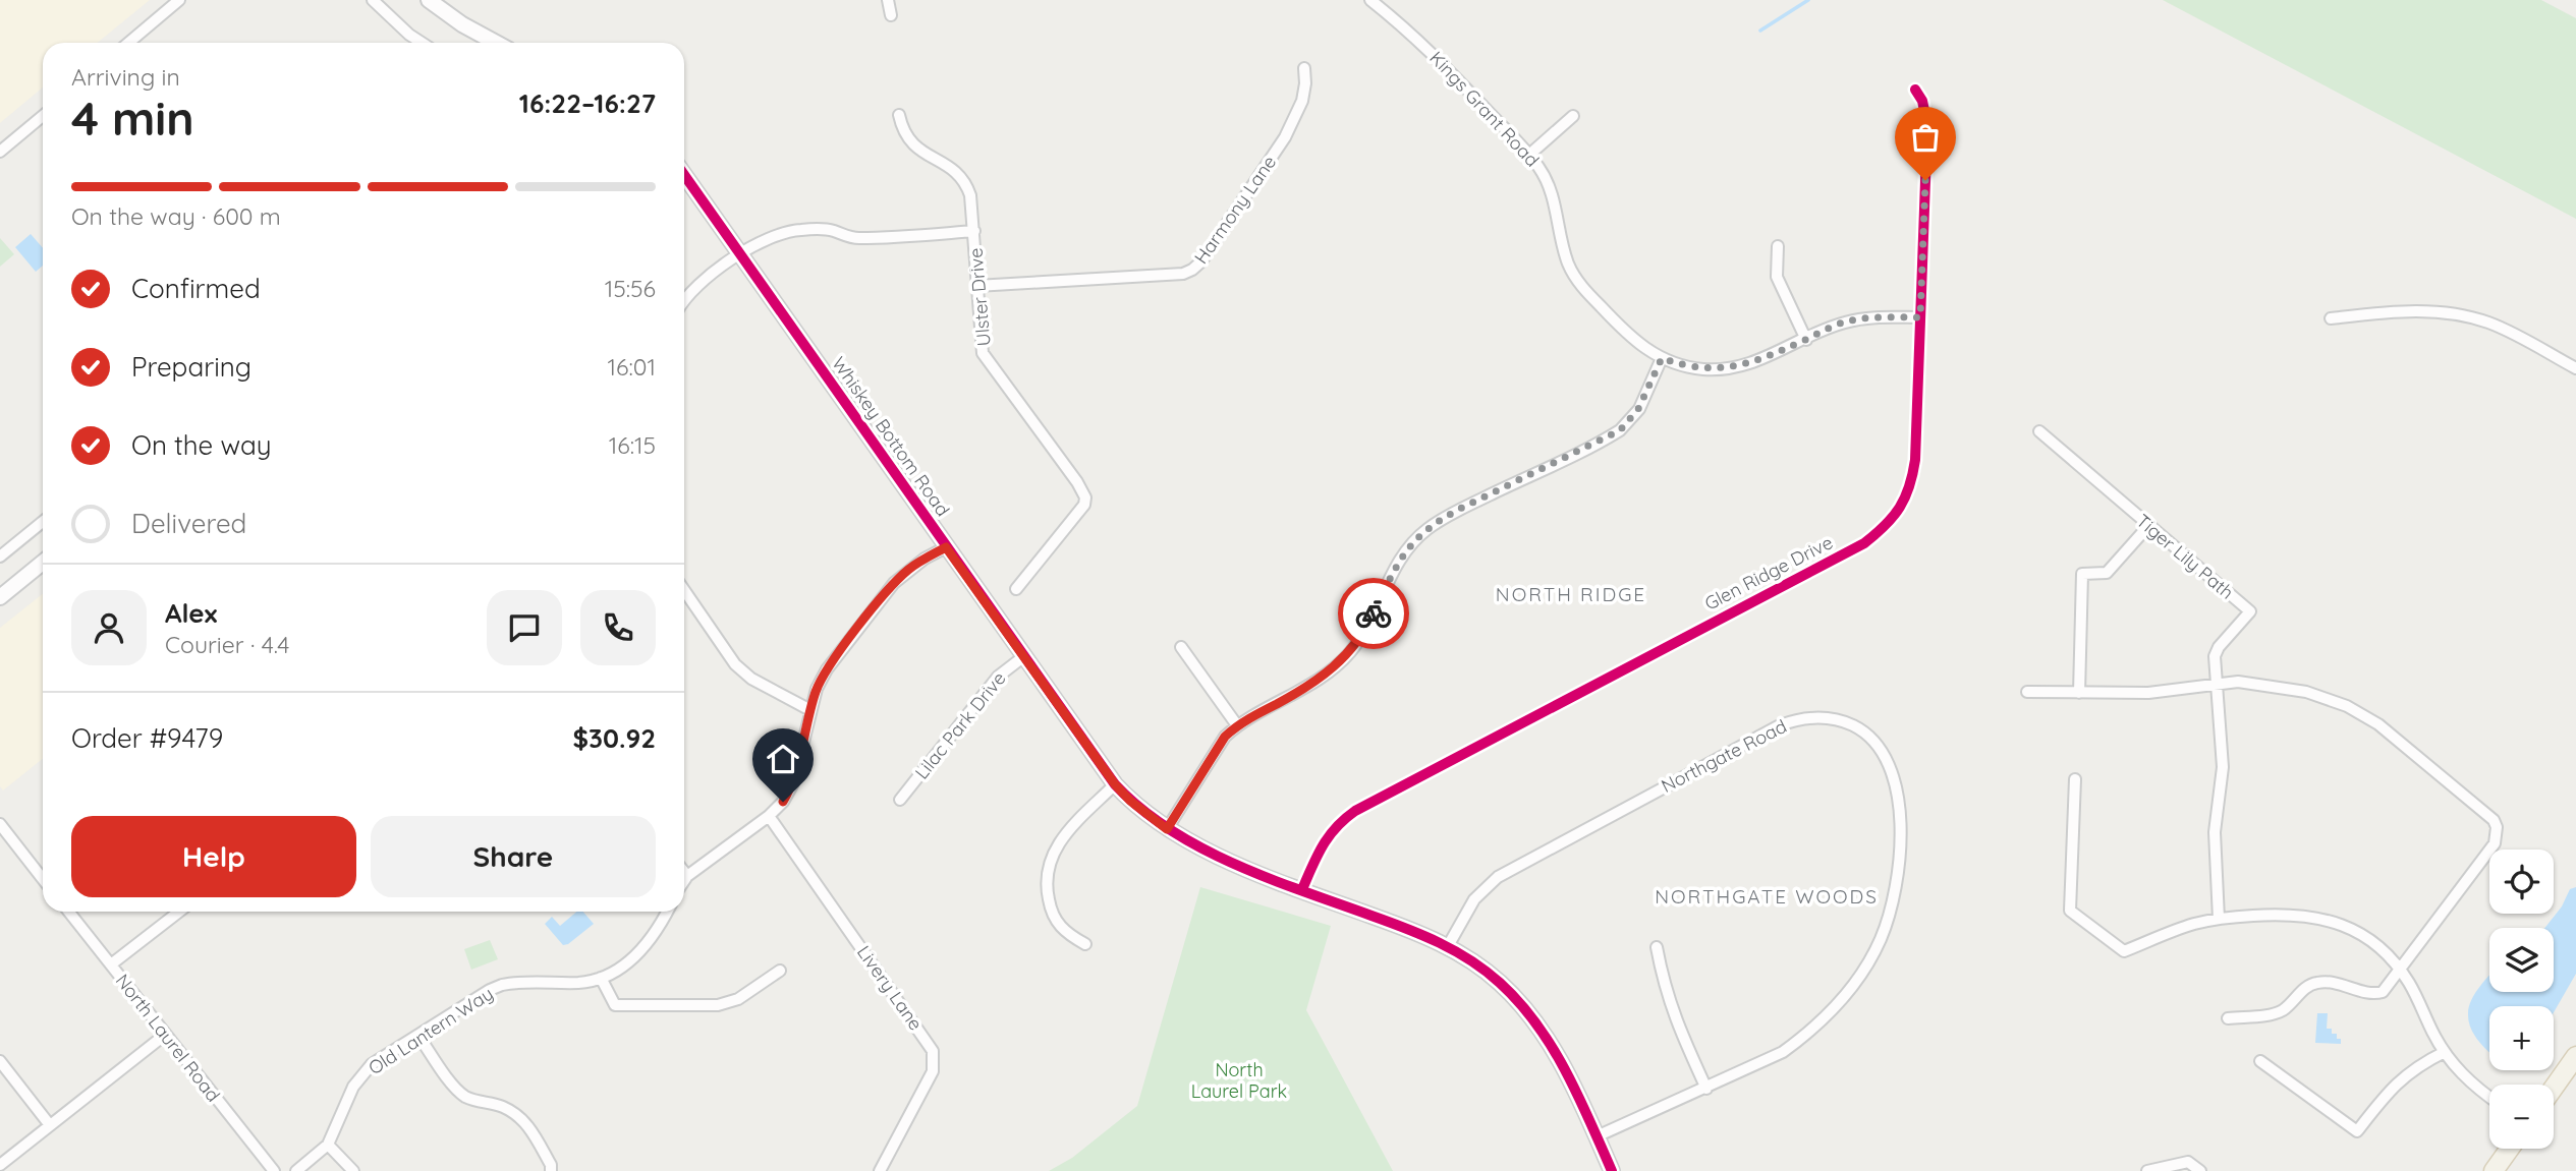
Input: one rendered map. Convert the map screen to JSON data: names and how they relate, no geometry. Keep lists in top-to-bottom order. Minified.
{"streets":{"street":["Kings Grant Road","Harmony Lane","Ulster Drive","Whiskey Bottom Road","Tiger Lily Path","Glen Ridge Drive","Lilac Park Drive","Northgate Road","Livery Lane","Old Lantern Way","North Laurel Road"]},"crossings":[["Kings Grant Road","Glen Ridge Drive"],["Harmony Lane","Ulster Drive"],["Whiskey Bottom Road","Glen Ridge Drive"],["Whiskey Bottom Road","Lilac Park Drive"],["Whiskey Bottom Road","Northgate Road"]],"districts":["NORTH RIDGE","NORTHGATE WOODS"],"parks":["North Laurel Park"],"page":{"heading":["4 min","Arriving in","16:22–16:27"],"panel":["Alex","Courier · 4.4","Order #9479","$30.92"],"bar":"On the way · 600 m","list":[["Confirmed","15:56"],["Preparing","16:01"],["On the way","16:15"],"Delivered"],"buttons":["Help","Share"],"map_buttons":["+","−"]}}
